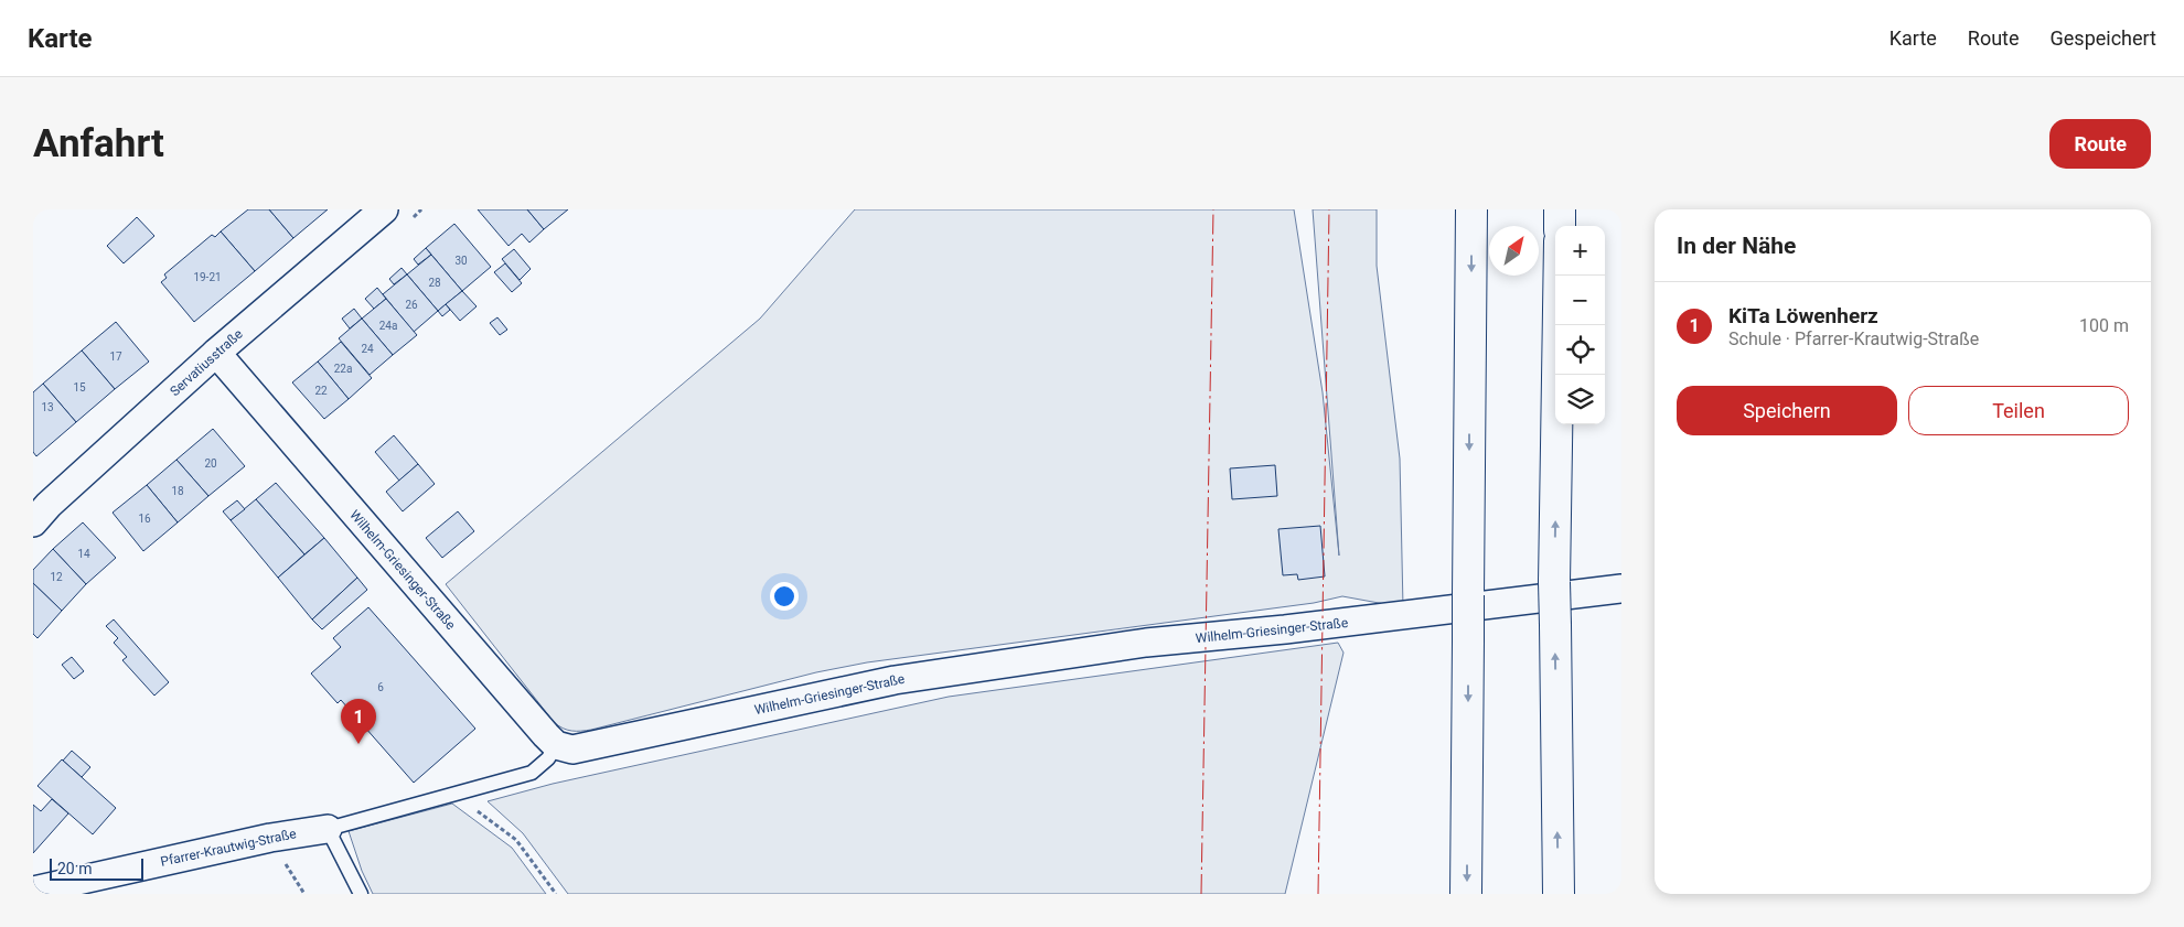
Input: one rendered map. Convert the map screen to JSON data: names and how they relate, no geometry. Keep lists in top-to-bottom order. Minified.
{"streets":{"street":["Servatiusstraße","Wilhelm-Griesinger-Straße","Pfarrer-Krautwig-Straße"]},"crossings":[["Servatiusstraße","Wilhelm-Griesinger-Straße"]],"house_numbers":["30","19-21","28","26","24a","24","17","22a","15","22","13","20","18","16","14","12","6"],"scale_bar":"20 m","north":"top right","page":{"header":"Karte","nav":["Karte","Route","Gespeichert"],"buttons":["Route",["Speichern","Teilen"]],"title":"Anfahrt","heading":"In der Nähe","map_buttons":["+","−"],"list":[{"mark":"1","name":"KiTa Löwenherz","note":"Schule · Pfarrer-Krautwig-Straße","value":"100 m"}],"pins":"1","scale":"20 m"}}
